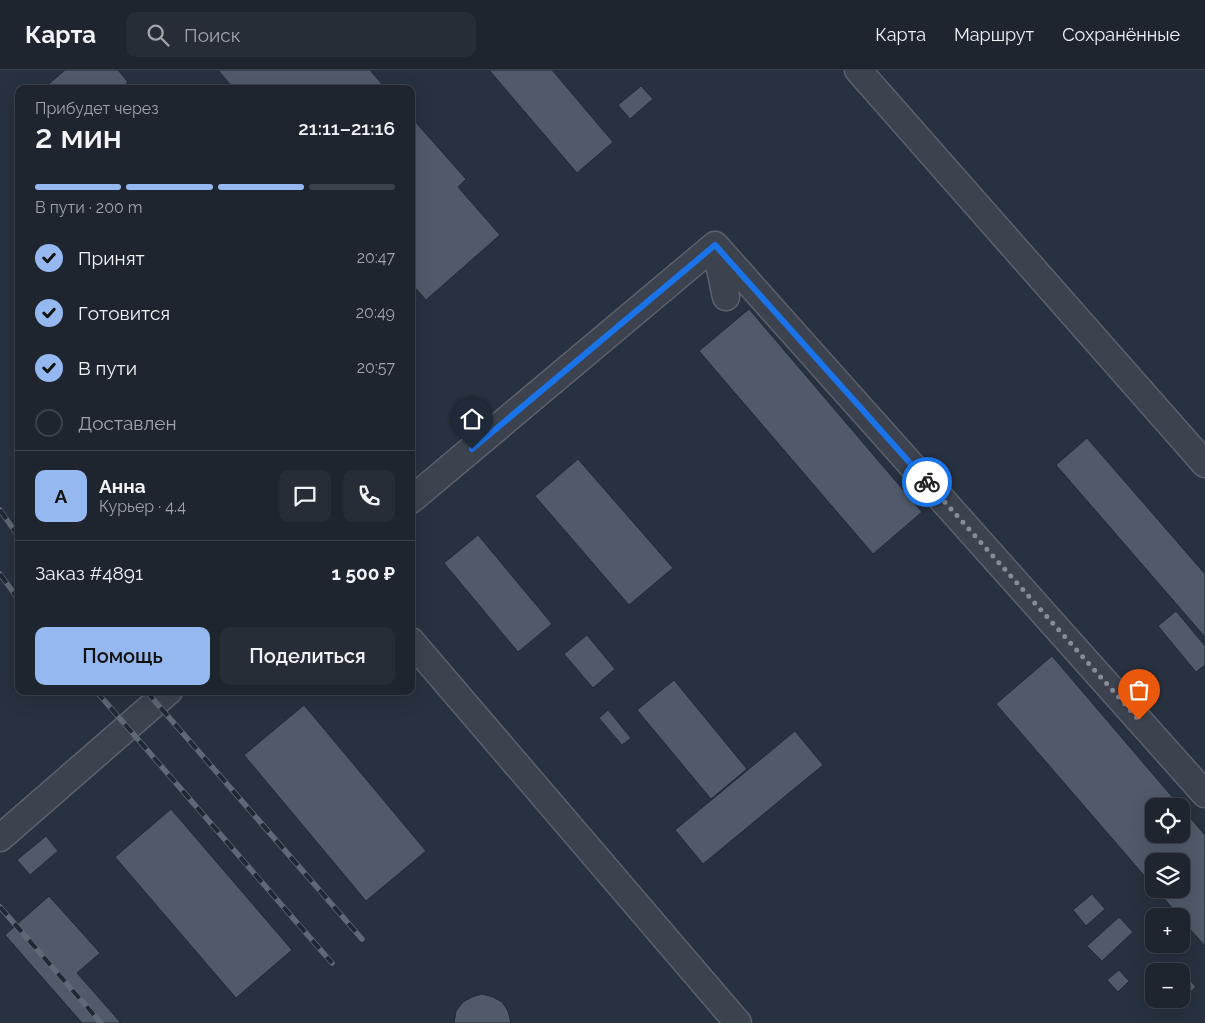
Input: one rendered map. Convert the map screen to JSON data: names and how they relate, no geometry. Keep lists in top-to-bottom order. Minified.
{"page":{"header":"Карта","search":"Поиск","nav":["Карта","Маршрут","Сохранённые"],"heading":["2 мин","Прибудет через","21:11–21:16"],"panel":["Анна","Курьер · 4.4","Заказ #4891","1 500 ₽"],"bar":"В пути · 200 m","list":[["Принят","20:47"],["Готовится","20:49"],["В пути","20:57"],"Доставлен"],"round":"А","buttons":["Помощь","Поделиться"],"map_buttons":["+","−"]}}
